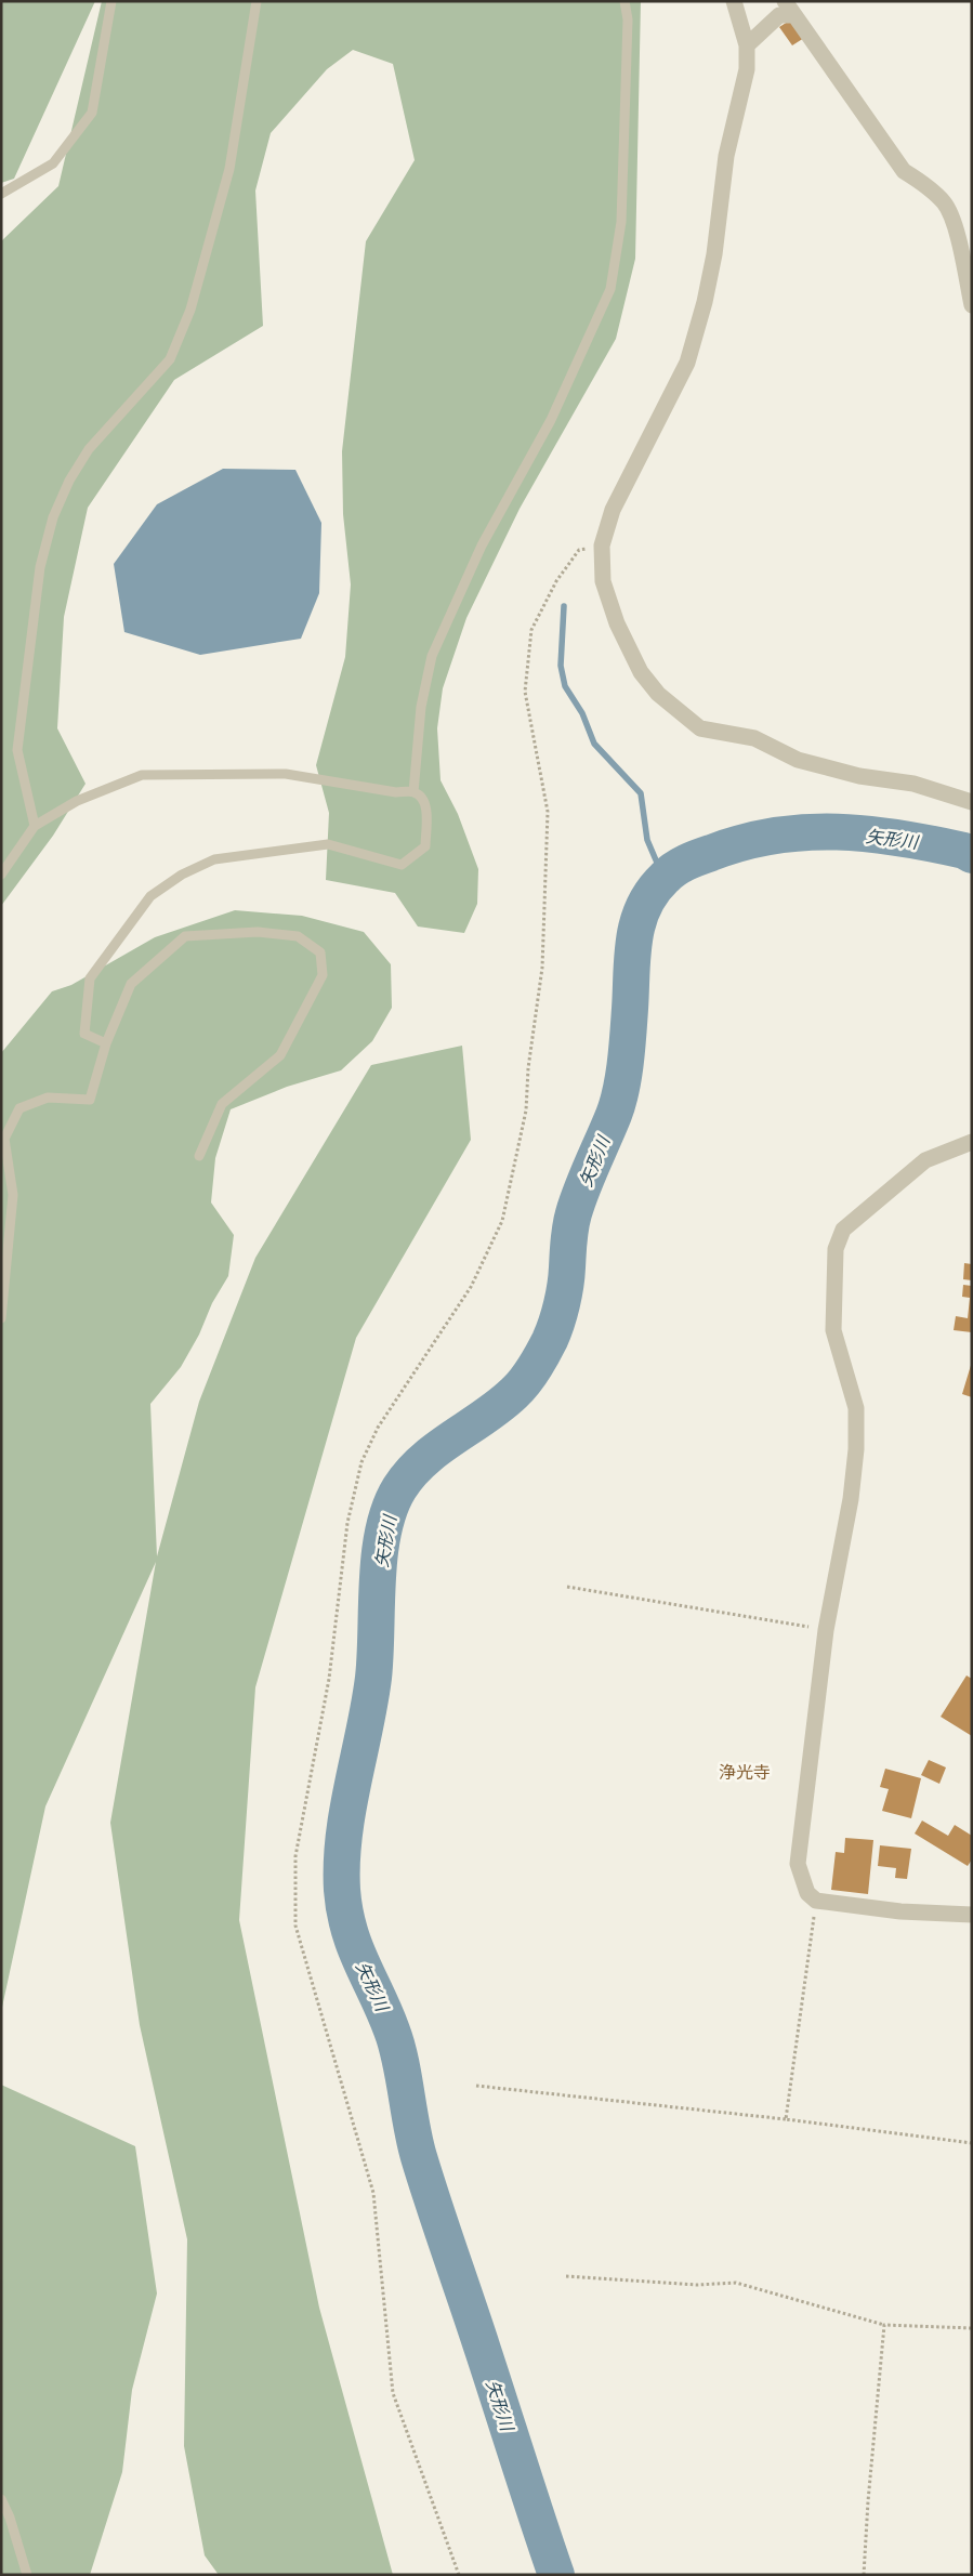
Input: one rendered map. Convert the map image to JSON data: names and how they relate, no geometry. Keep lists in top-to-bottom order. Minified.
{"districts":["浄光寺"],"water":["矢形川"]}
